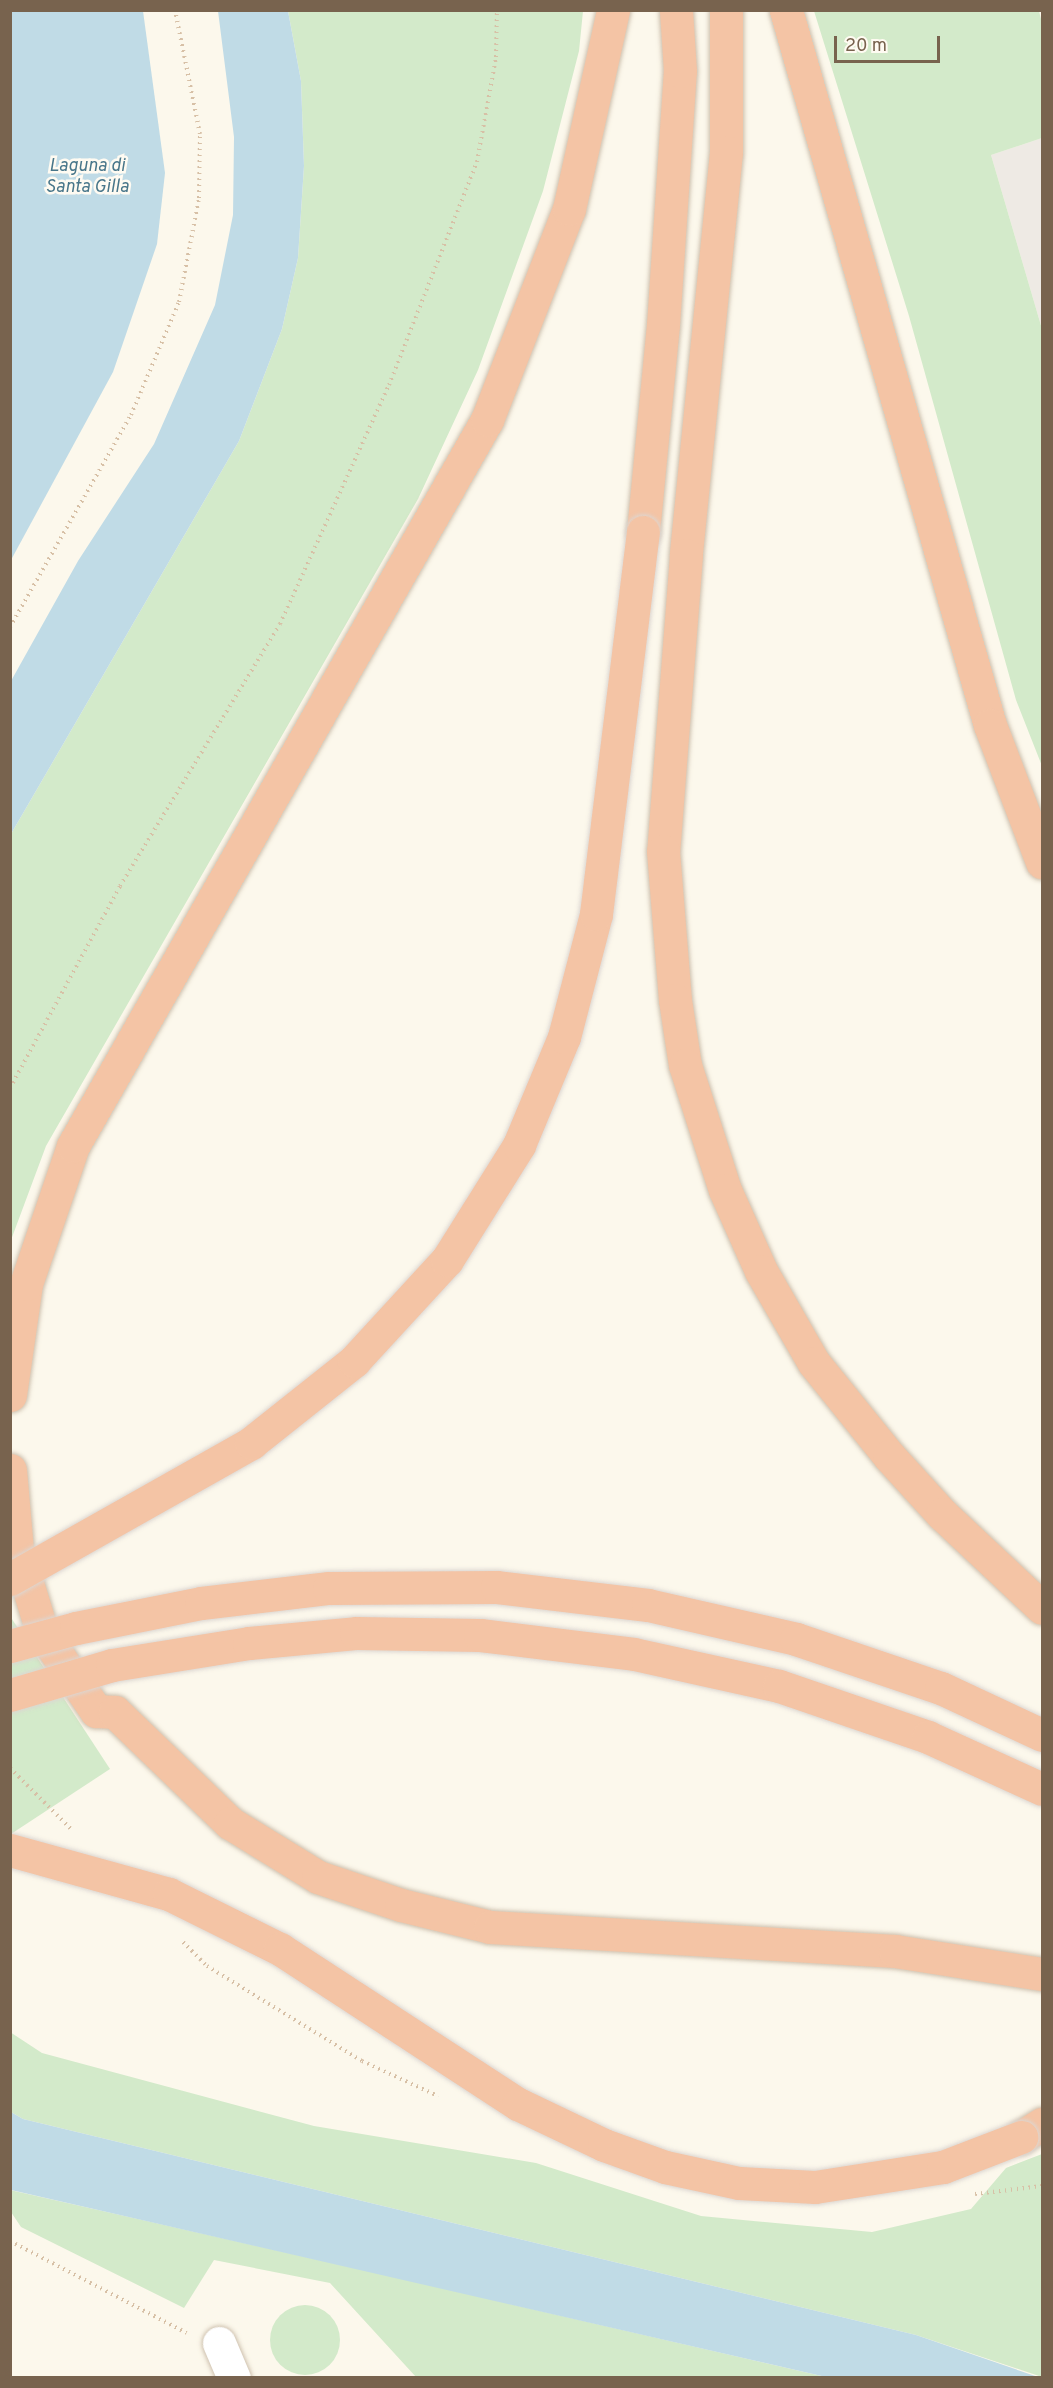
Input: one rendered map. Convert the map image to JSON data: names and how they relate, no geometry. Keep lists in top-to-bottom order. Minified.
{"water":["Laguna di Santa Gilla"],"scale_bar":"20 m"}
